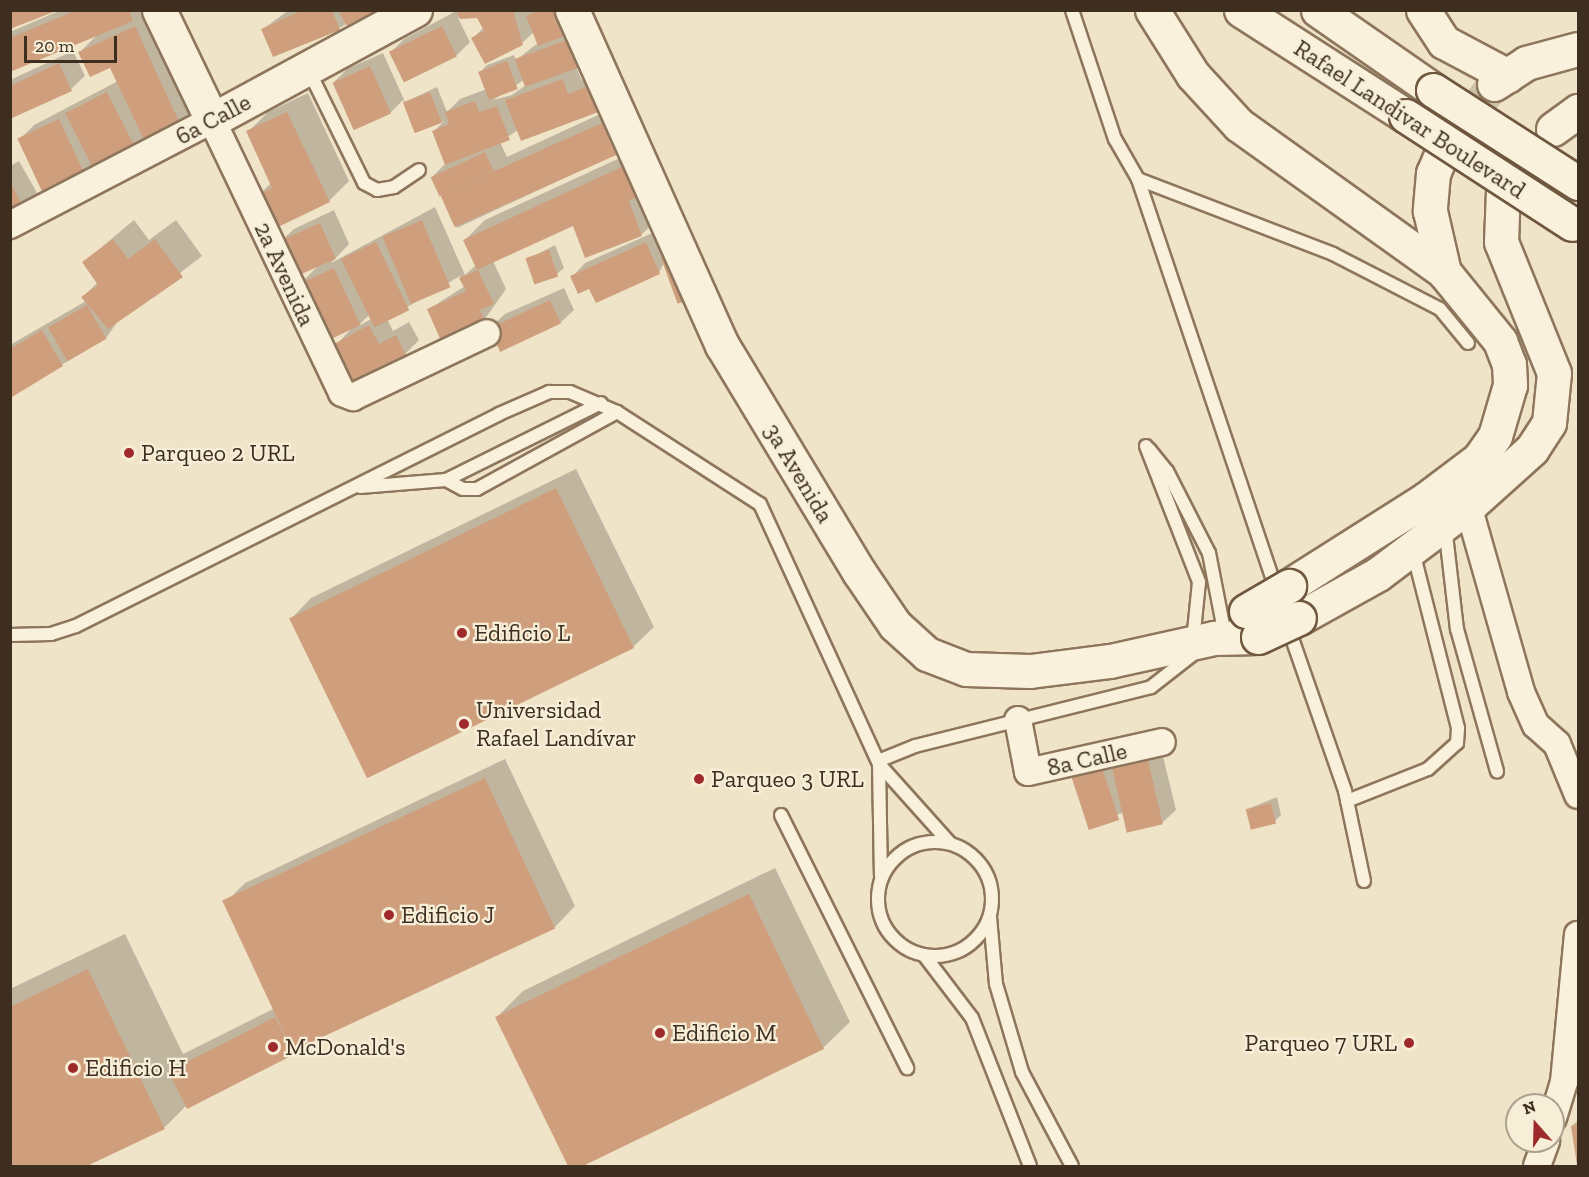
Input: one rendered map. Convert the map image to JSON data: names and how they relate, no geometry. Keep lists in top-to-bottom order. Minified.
{"streets":{"street":["6a Calle","Rafael Landivar Boulevard","2a Avenida","3a Avenida","8a Calle"]},"crossings":[["6a Calle","2a Avenida"]],"places":["Parqueo 2 URL","Edificio L","Universidad Rafael Landívar","Parqueo 3 URL","Edificio J","Edificio M","Parqueo 7 URL","McDonald's","Edificio H"],"scale_bar":"20 m","north":"top"}
